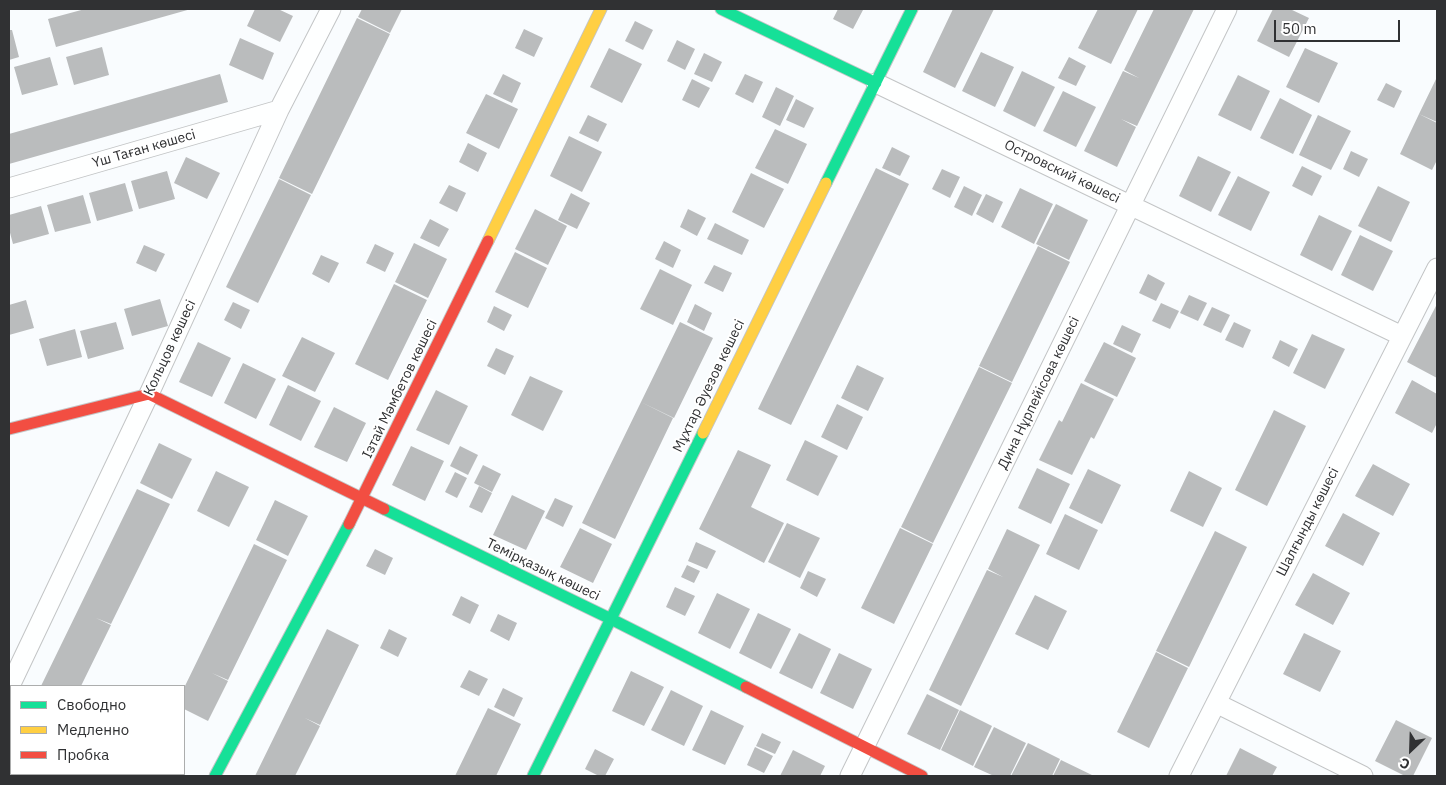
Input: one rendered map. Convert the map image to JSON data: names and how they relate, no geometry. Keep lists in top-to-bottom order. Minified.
{"streets":{"street":["Үш Таған көшесі","Островский көшесі","Кольцов көшесі","Мұхтар Әуезов көшесі","Ізтай Мәмбетов көшесі","Дина Нұрпейісова көшесі","Шалғынды көшесі","Темірқазық көшесі"]},"crossings":[["Үш Таған көшесі","Кольцов көшесі"],["Островский көшесі","Мұхтар Әуезов көшесі"],["Островский көшесі","Дина Нұрпейісова көшесі"],["Островский көшесі","Шалғынды көшесі"],["Кольцов көшесі","Темірқазық көшесі"],["Мұхтар Әуезов көшесі","Темірқазық көшесі"],["Ізтай Мәмбетов көшесі","Темірқазық көшесі"],["Дина Нұрпейісова көшесі","Темірқазық көшесі"]],"legend":["Свободно","Медленно","Пробка"],"scale_bar":"50 m","north":"bottom left"}
